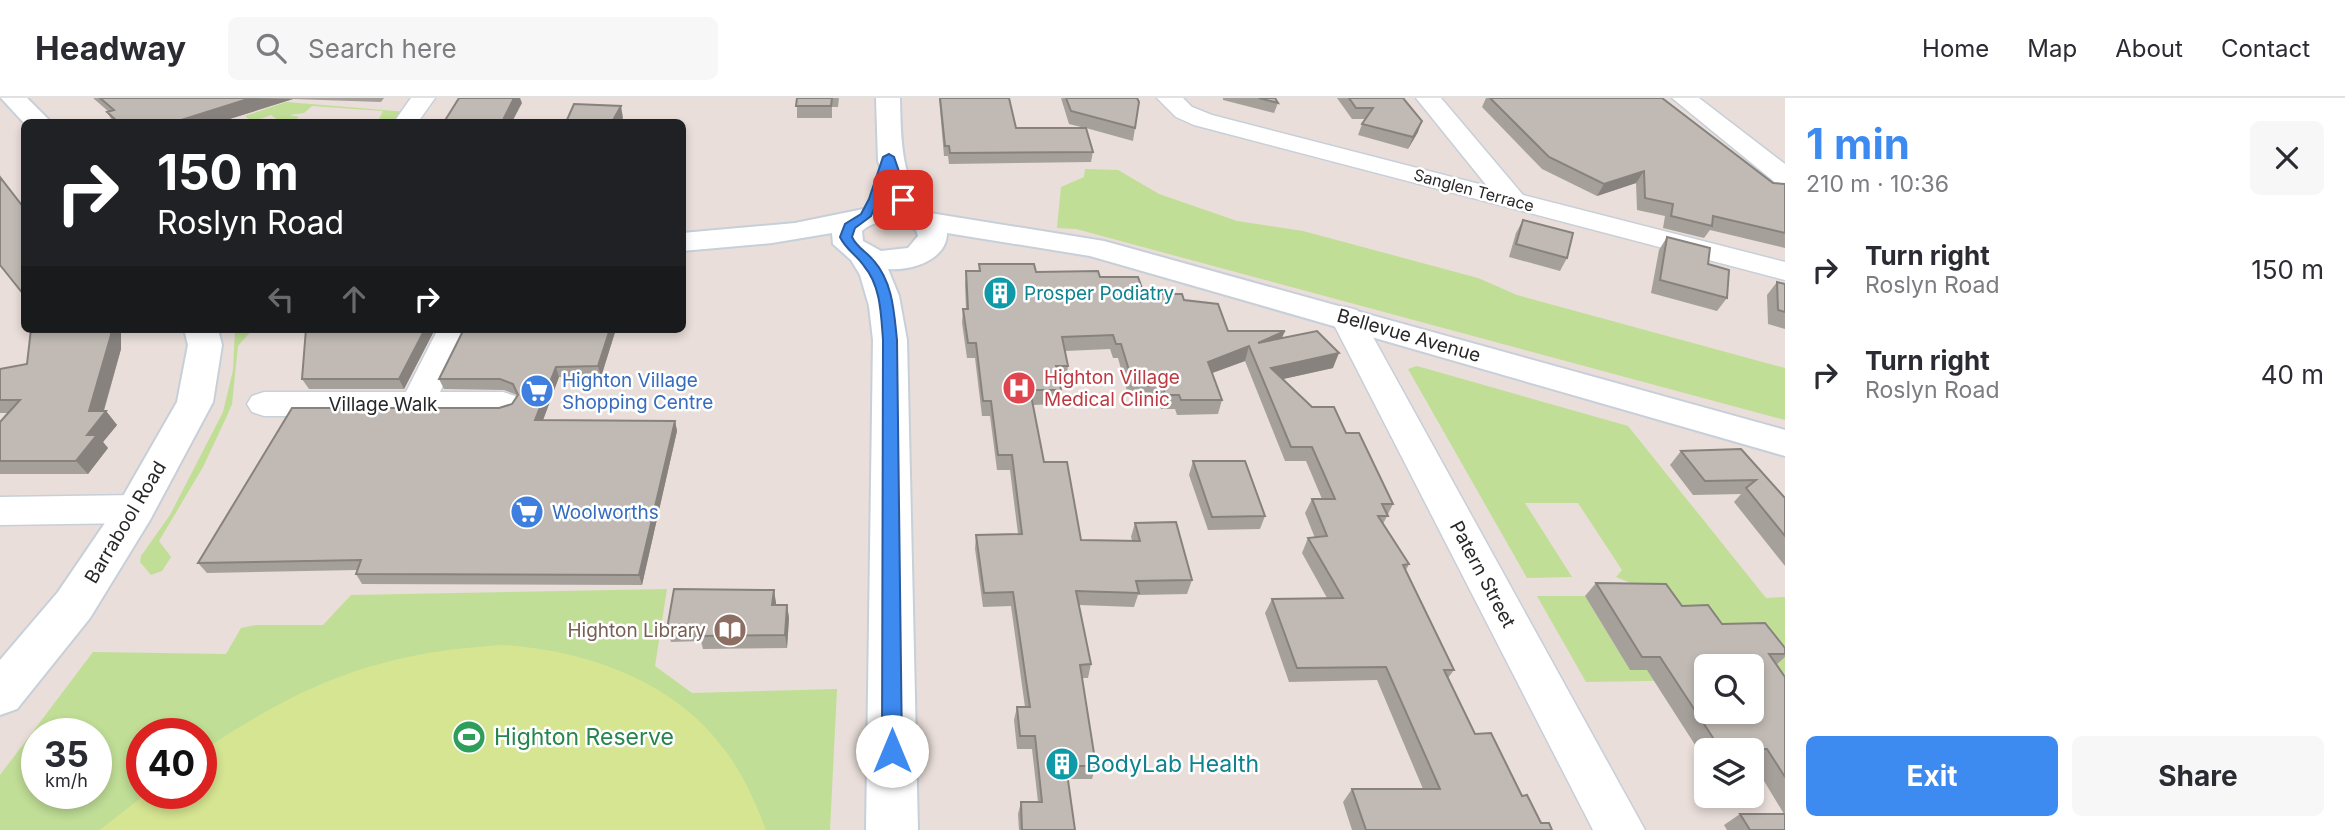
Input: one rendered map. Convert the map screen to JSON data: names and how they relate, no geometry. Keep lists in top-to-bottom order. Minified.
{"streets":{"street":["Sanglen Terrace","Bellevue Avenue","Village Walk","Barrabool Road","Patern Street"]},"crossings":[["Bellevue Avenue","Patern Street"]],"places":{"building":["Prosper Podiatry","BodyLab Health"],"hospital":["Highton Village Medical Clinic"],"supermarket":["Highton Village Shopping Centre","Woolworths"],"library":["Highton Library"],"sports":["Highton Reserve"]},"page":{"header":"Headway","search":"Search here","nav":["Home","Map","About","Contact"],"heading":["1 min","210 m · 10:36"],"turn":["150 m","Roslyn Road"],"list":[{"name":"Turn right","note":"Roslyn Road","value":"150 m"},{"name":"Turn right","note":"Roslyn Road","value":"40 m"}],"speed":"35 km/h","limit":"40","buttons":["Exit","Share"]}}
